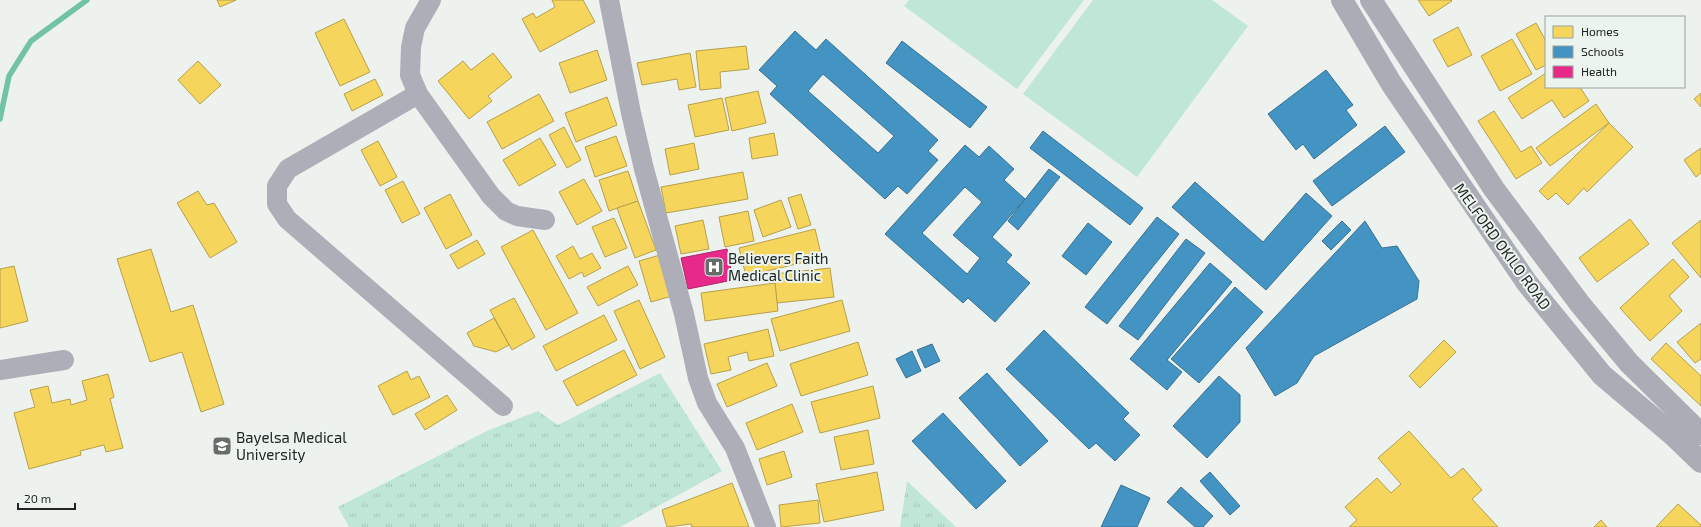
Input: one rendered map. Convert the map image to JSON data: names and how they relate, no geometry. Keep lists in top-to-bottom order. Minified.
{"streets":{"main road":["MELFORD OKILO ROAD"]},"places":{"hospital":["Believers Faith Medical Clinic"],"school or university":["Bayelsa Medical University"]},"legend":["Homes","Schools","Health"],"scale_bar":"20 m"}
